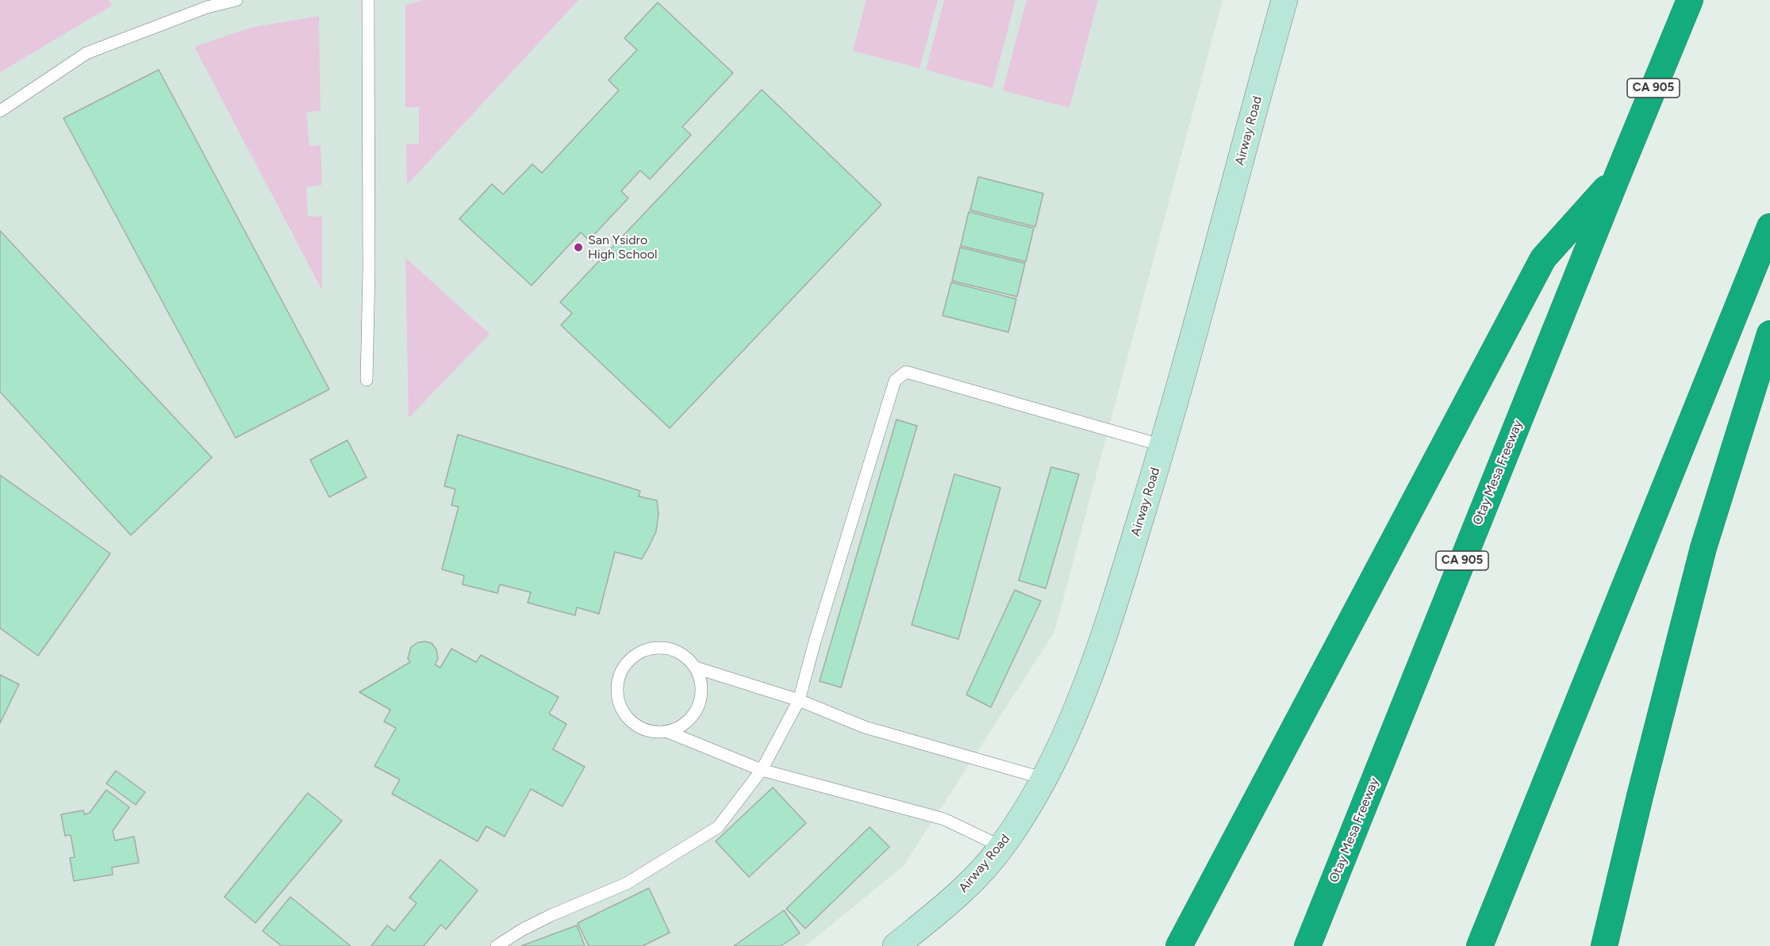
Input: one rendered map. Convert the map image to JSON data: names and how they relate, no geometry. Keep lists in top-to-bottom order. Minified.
{"streets":{"highway":["CA 905","Otay Mesa Freeway"],"main road":["Airway Road"]},"places":["San Ysidro High School"]}
